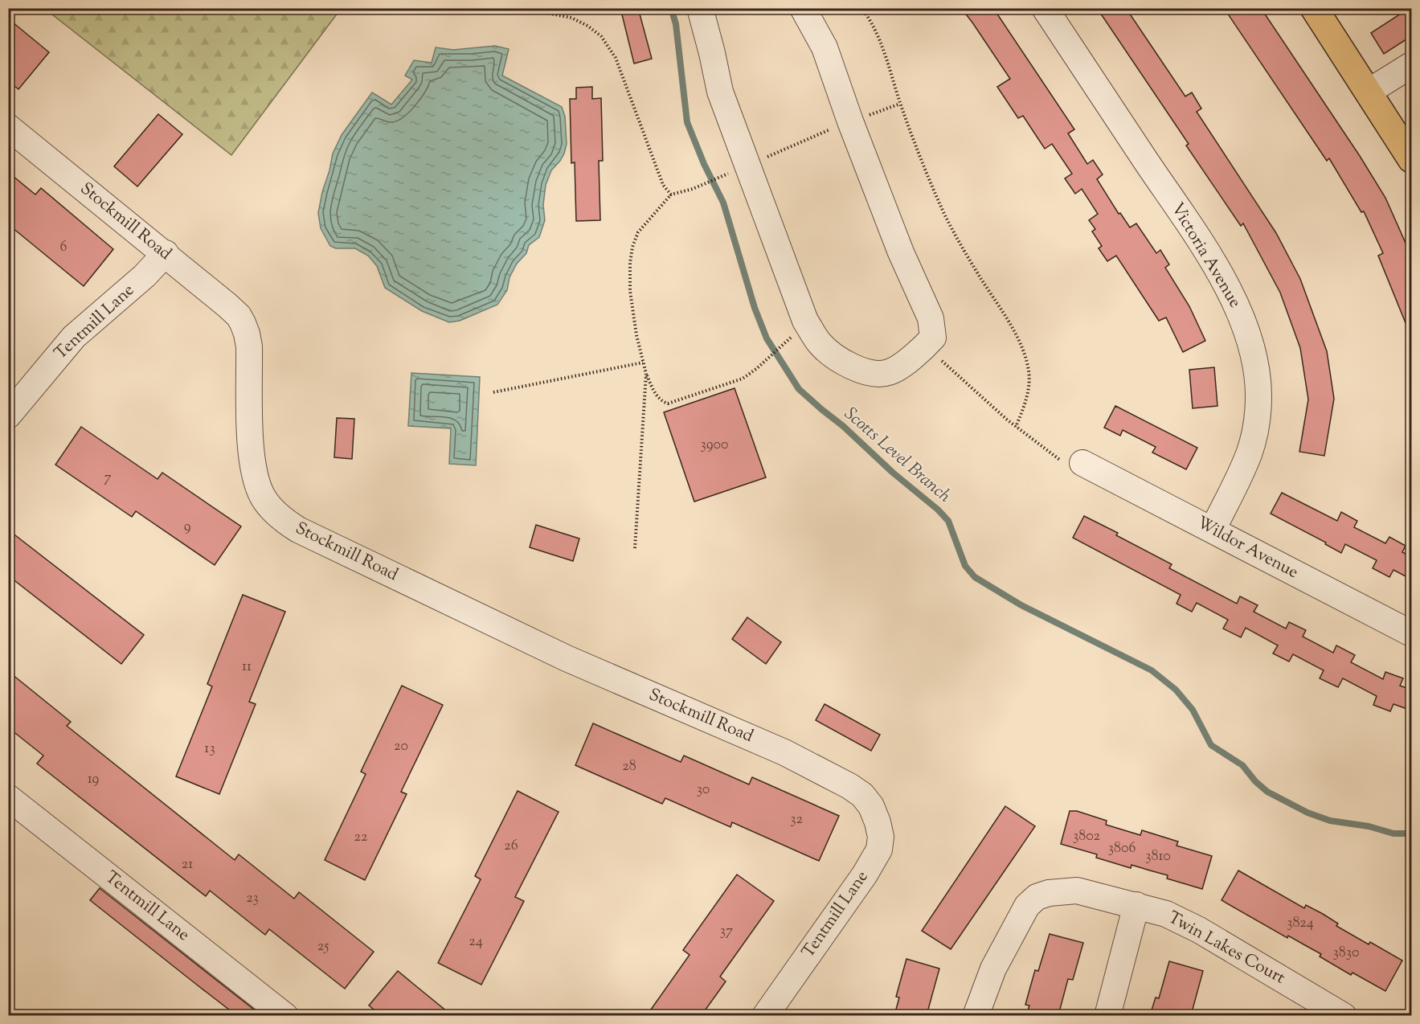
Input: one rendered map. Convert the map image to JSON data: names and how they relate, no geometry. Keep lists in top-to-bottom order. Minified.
{"streets":{"street":["Stockmill Road","Victoria Avenue","Tentmill Lane","Wildor Avenue","Twin Lakes Court"]},"crossings":[["Stockmill Road","Tentmill Lane"],["Victoria Avenue","Wildor Avenue"]],"water":["Scotts Level Branch"],"house_numbers":["6","3900","7","9","11","20","13","28","19","30","32","3802","22","26","3806","3810","21","23","3824","37","24","25","3830"]}
